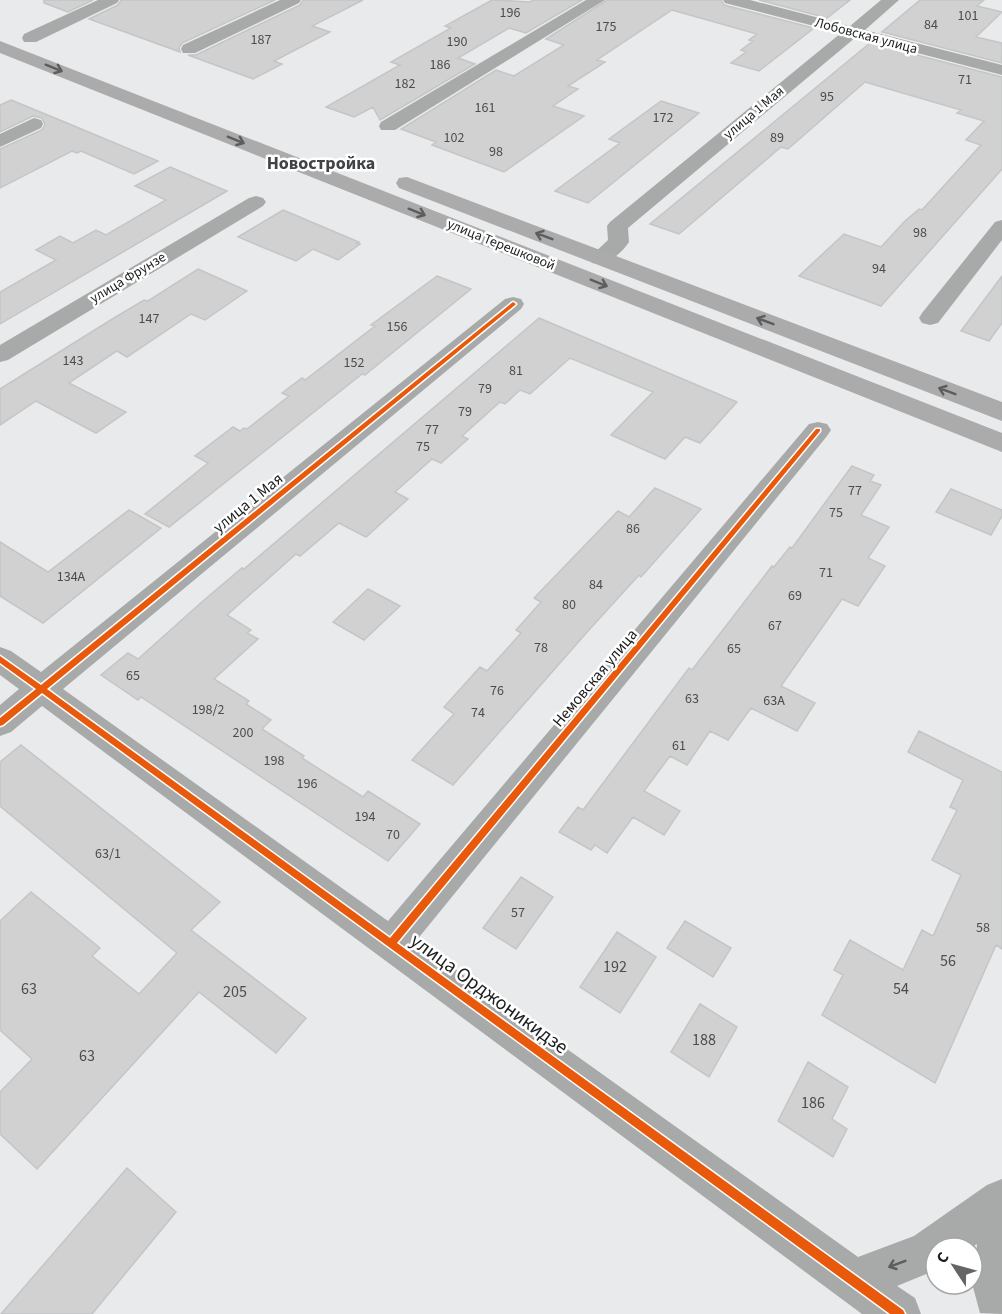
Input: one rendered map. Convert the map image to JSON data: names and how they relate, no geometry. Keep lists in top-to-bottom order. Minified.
{"streets":{"main road":["улица Терешковой"],"street":["Лобовская улица","улица 1 Мая","улица Фрунзе","Немовская улица","улица Орджоникидзе"]},"crossings":[["Лобовская улица","улица 1 Мая"],["улица 1 Мая","улица Терешковой"],["улица 1 Мая","улица Орджоникидзе"],["Немовская улица","улица Орджоникидзе"]],"districts":["Новостройка"],"house_numbers":["196","101","84","175","187","190","186","71","182","95","161","172","102","89","98","98","94","147","156","143","152","81","79","79","77","75","77","75","86","71","134А","84","69","80","67","78","65","65","76","63","63А","198/2","74","200","61","198","196","194","70","63/1","57","58","56","192","63","54","205","188","63","186"],"north":"top left"}
